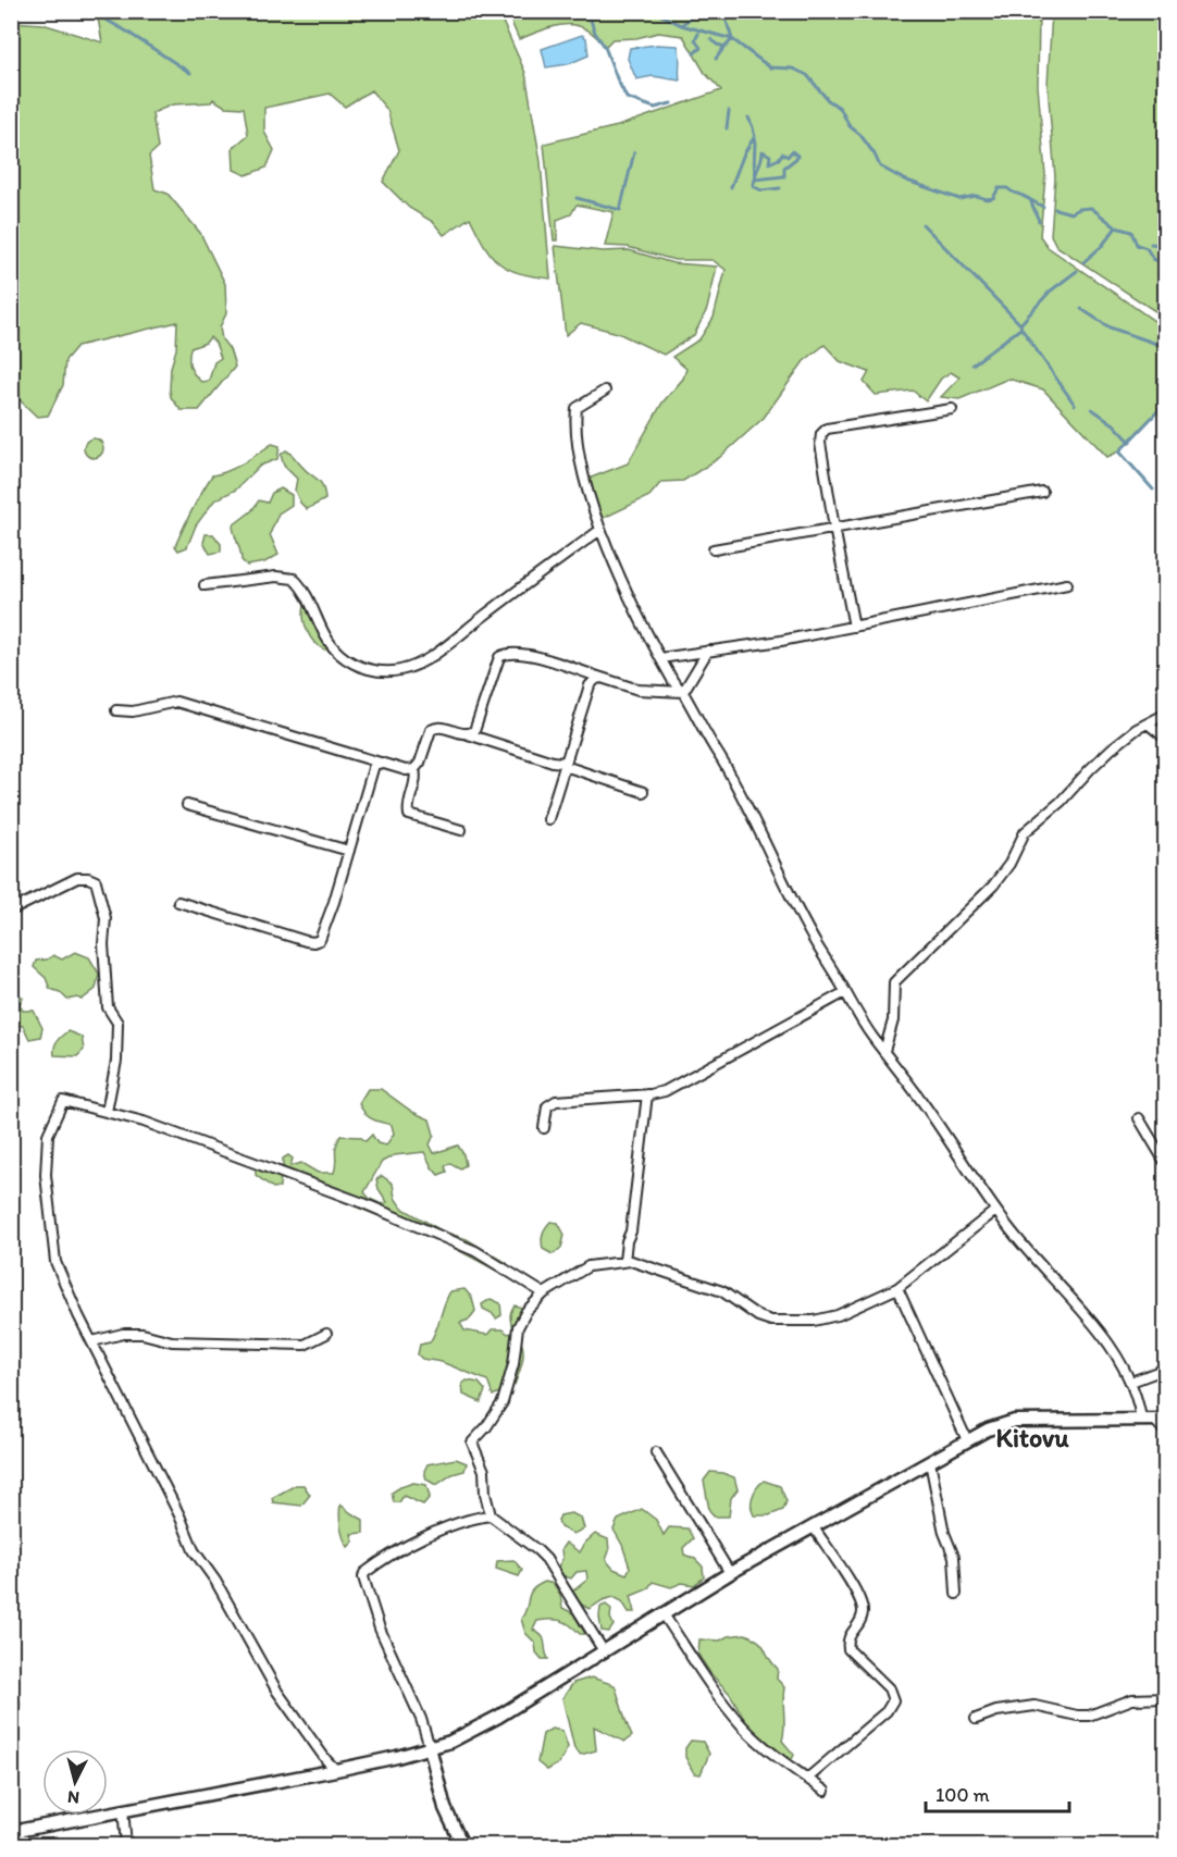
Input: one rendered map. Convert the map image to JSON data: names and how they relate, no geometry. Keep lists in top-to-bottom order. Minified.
{"districts":["Kitovu"],"scale_bar":"100 m","north":"bottom"}
